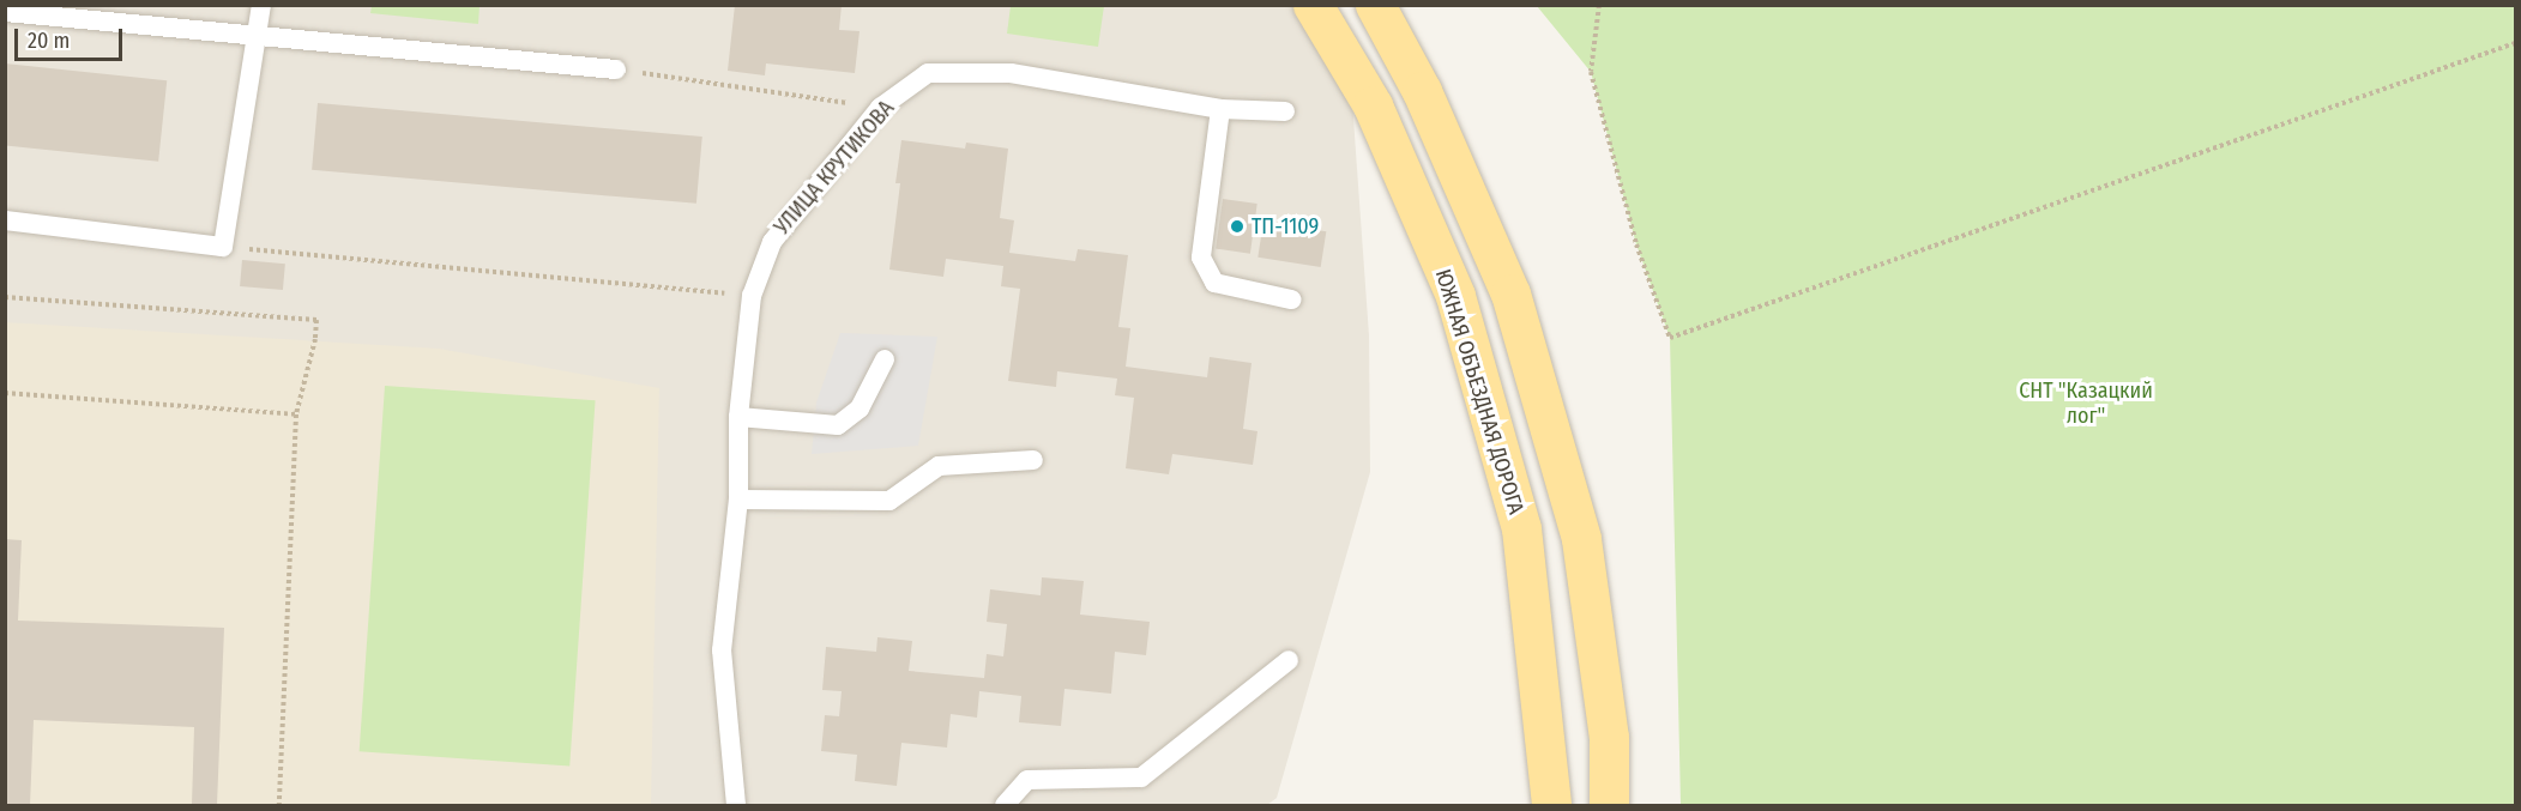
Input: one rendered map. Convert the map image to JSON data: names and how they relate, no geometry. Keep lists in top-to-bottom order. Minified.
{"streets":{"main road":["ЮЖНАЯ ОБЪЕЗДНАЯ ДОРОГА"],"lane":["УЛИЦА КРУТИКОВА"]},"parks":["СНТ \"Казацкий лог\""],"places":["ТП-1109"],"scale_bar":"20 m"}
